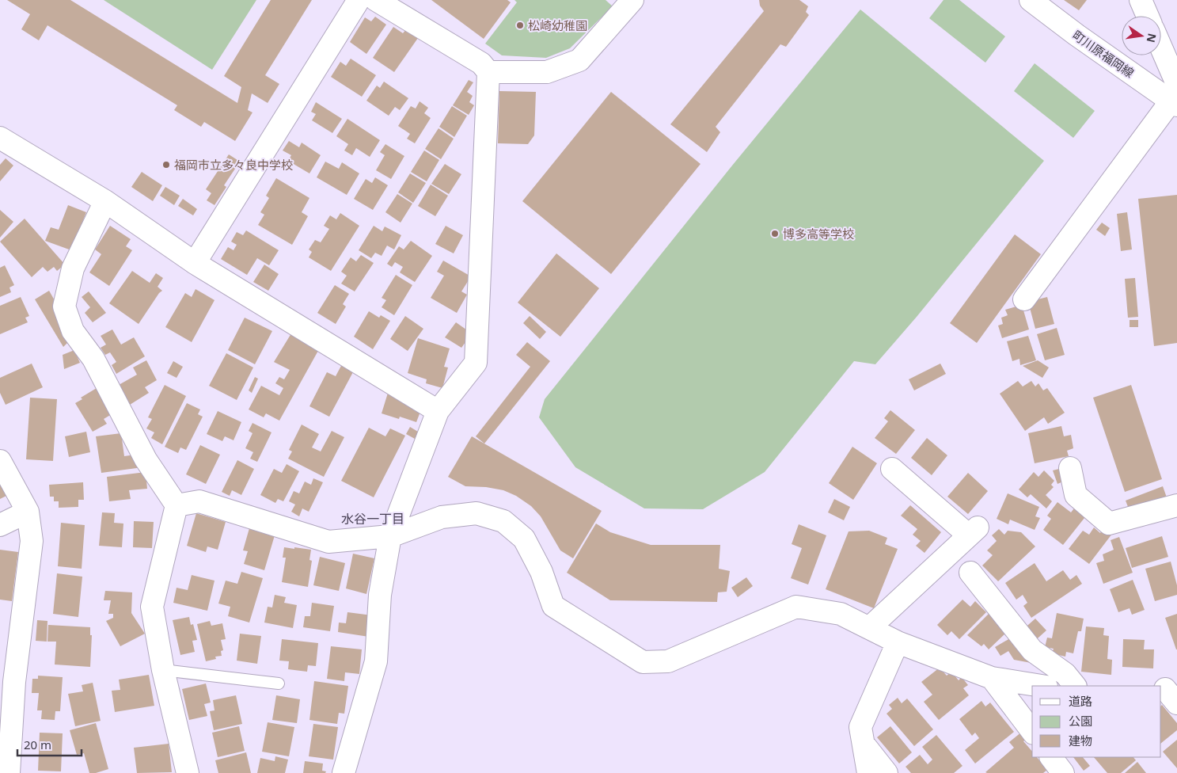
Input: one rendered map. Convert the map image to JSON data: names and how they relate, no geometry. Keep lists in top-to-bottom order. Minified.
{"streets":{"main road":["町川原福岡線"]},"districts":["水谷一丁目"],"places":["松崎幼稚園","福岡市立多々良中学校","博多高等学校"],"legend":["道路","公園","建物"],"scale_bar":"20 m","north":"right"}
